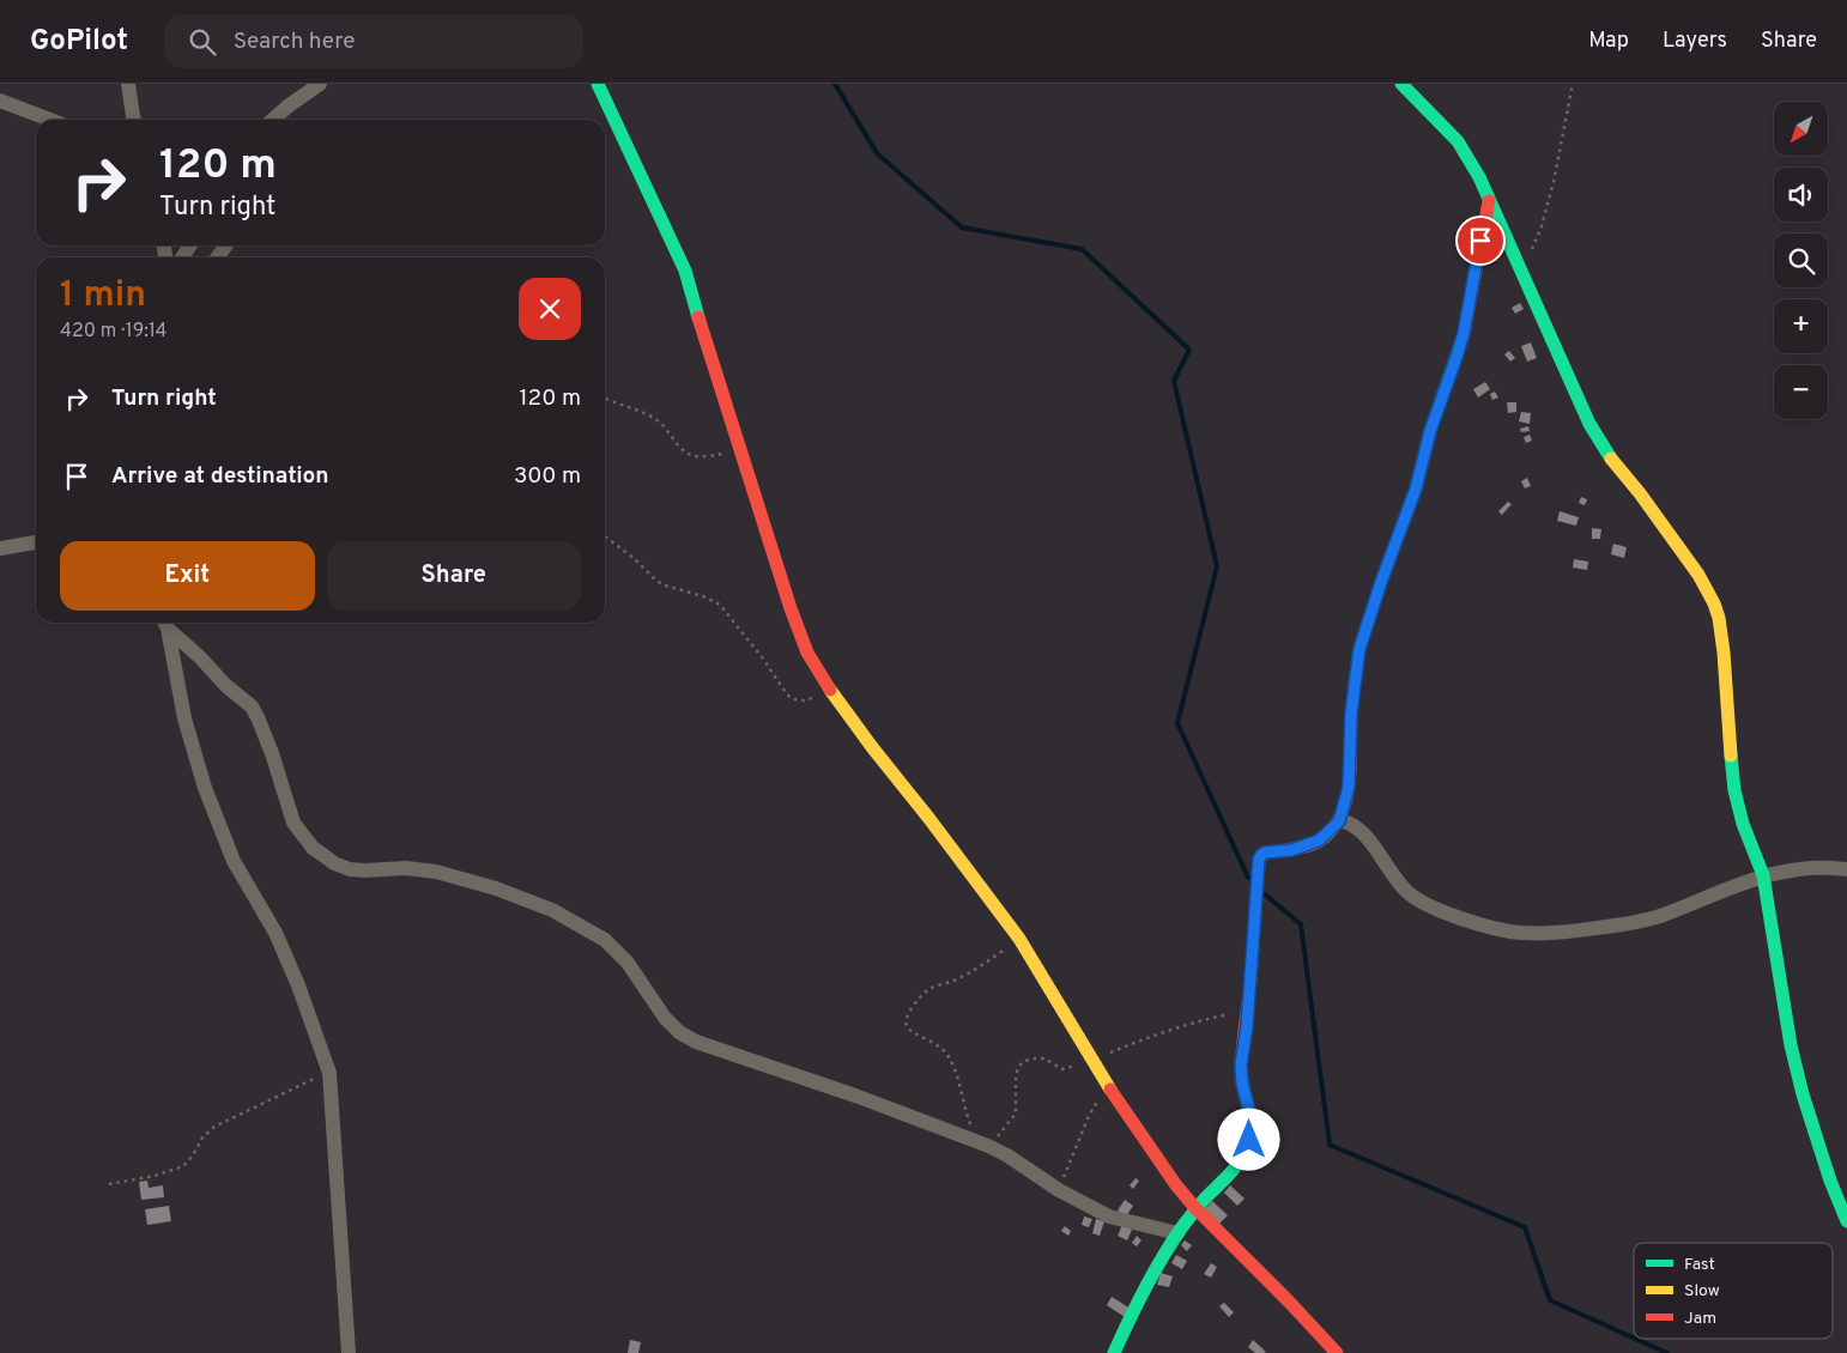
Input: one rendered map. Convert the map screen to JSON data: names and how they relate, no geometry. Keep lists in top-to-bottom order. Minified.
{"legend":["Fast","Slow","Jam"],"north":"bottom left","page":{"header":"GoPilot","search":"Search here","nav":["Map","Layers","Share"],"map_buttons":["+","−"],"turn":["120 m","Turn right"],"heading":["1 min","420 m · 19:14"],"list":[{"name":"Turn right","value":"120 m"},{"name":"Arrive at destination","value":"300 m"}],"buttons":["Exit","Share"]}}
